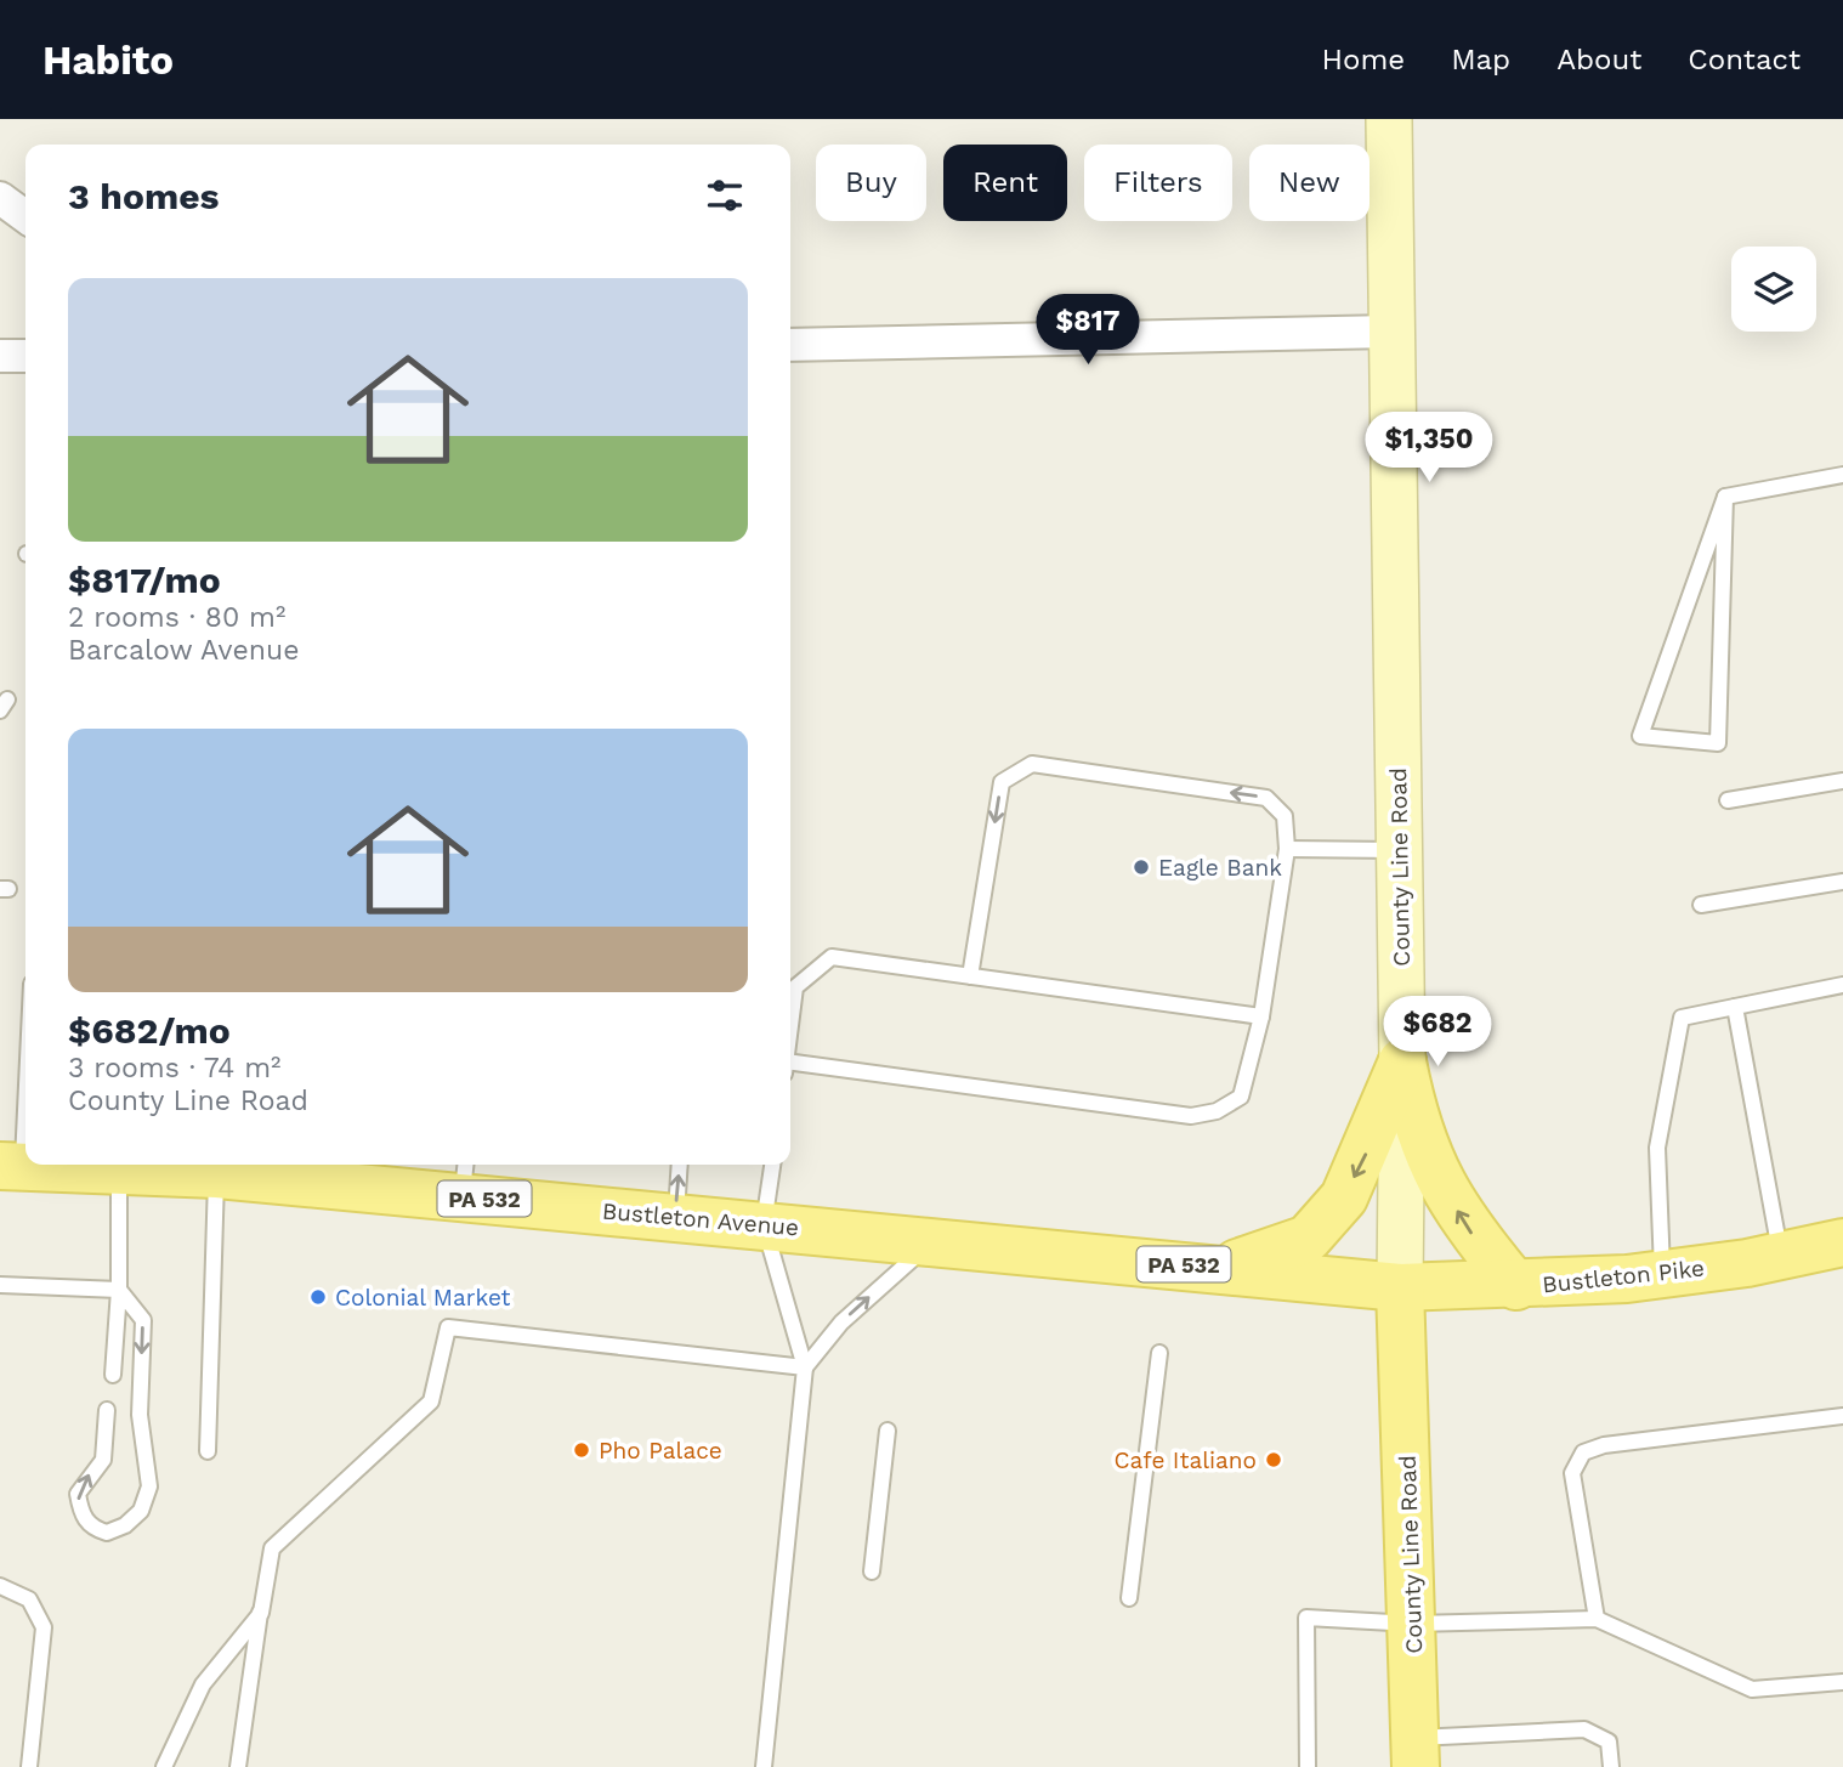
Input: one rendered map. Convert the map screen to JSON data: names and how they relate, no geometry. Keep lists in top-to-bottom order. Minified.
{"streets":{"main road":["County Line Road","PA 532","Bustleton Avenue","Bustleton Pike"]},"crossings":[["County Line Road","Bustleton Avenue"],["County Line Road","Bustleton Pike"],["Bustleton Avenue","Bustleton Pike"]],"places":["Eagle Bank","Colonial Market","Pho Palace","Cafe Italiano"],"page":{"header":"Habito","nav":["Home","Map","About","Contact"],"chip":["Buy","Rent","Filters","New"],"heading":"3 homes","list":[{"name":"$817/mo","note":"2 rooms · 80 m² · Barcalow Avenue"},{"name":"$682/mo","note":"3 rooms · 74 m² · County Line Road"}],"price":["$817","$1,350","$682"]}}
